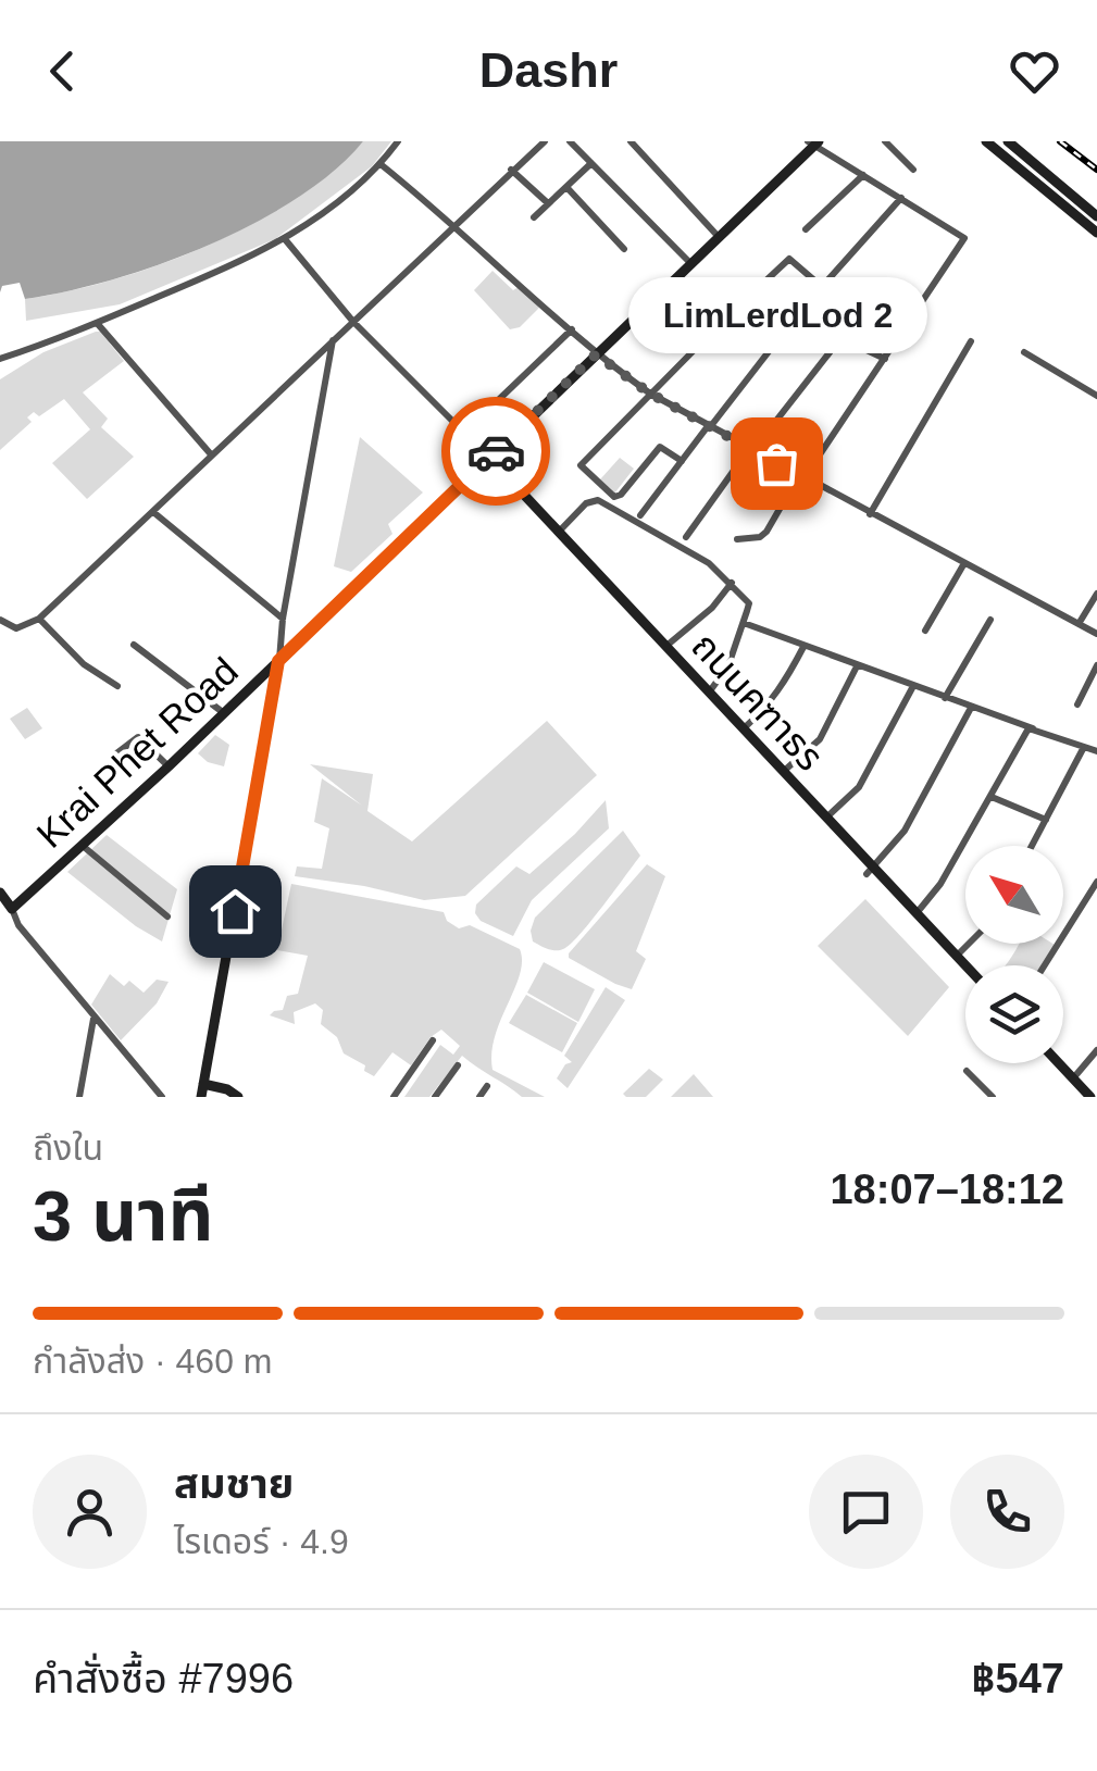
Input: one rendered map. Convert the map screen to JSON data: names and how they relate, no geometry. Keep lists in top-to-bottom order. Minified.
{"streets":{"street":["ถนนคฑาธร","Krai Phet Road"]},"crossings":[["ถนนคฑาธร","Krai Phet Road"]],"places":["LimLerdLod 2"],"north":"top left","page":{"header":"Dashr","bubble":"LimLerdLod 2","heading":["3 นาที","ถึงใน","18:07–18:12"],"panel":["สมชาย","ไรเดอร์ · 4.9","คำสั่งซื้อ #7996","฿547"],"bar":"กำลังส่ง · 460 m"}}
